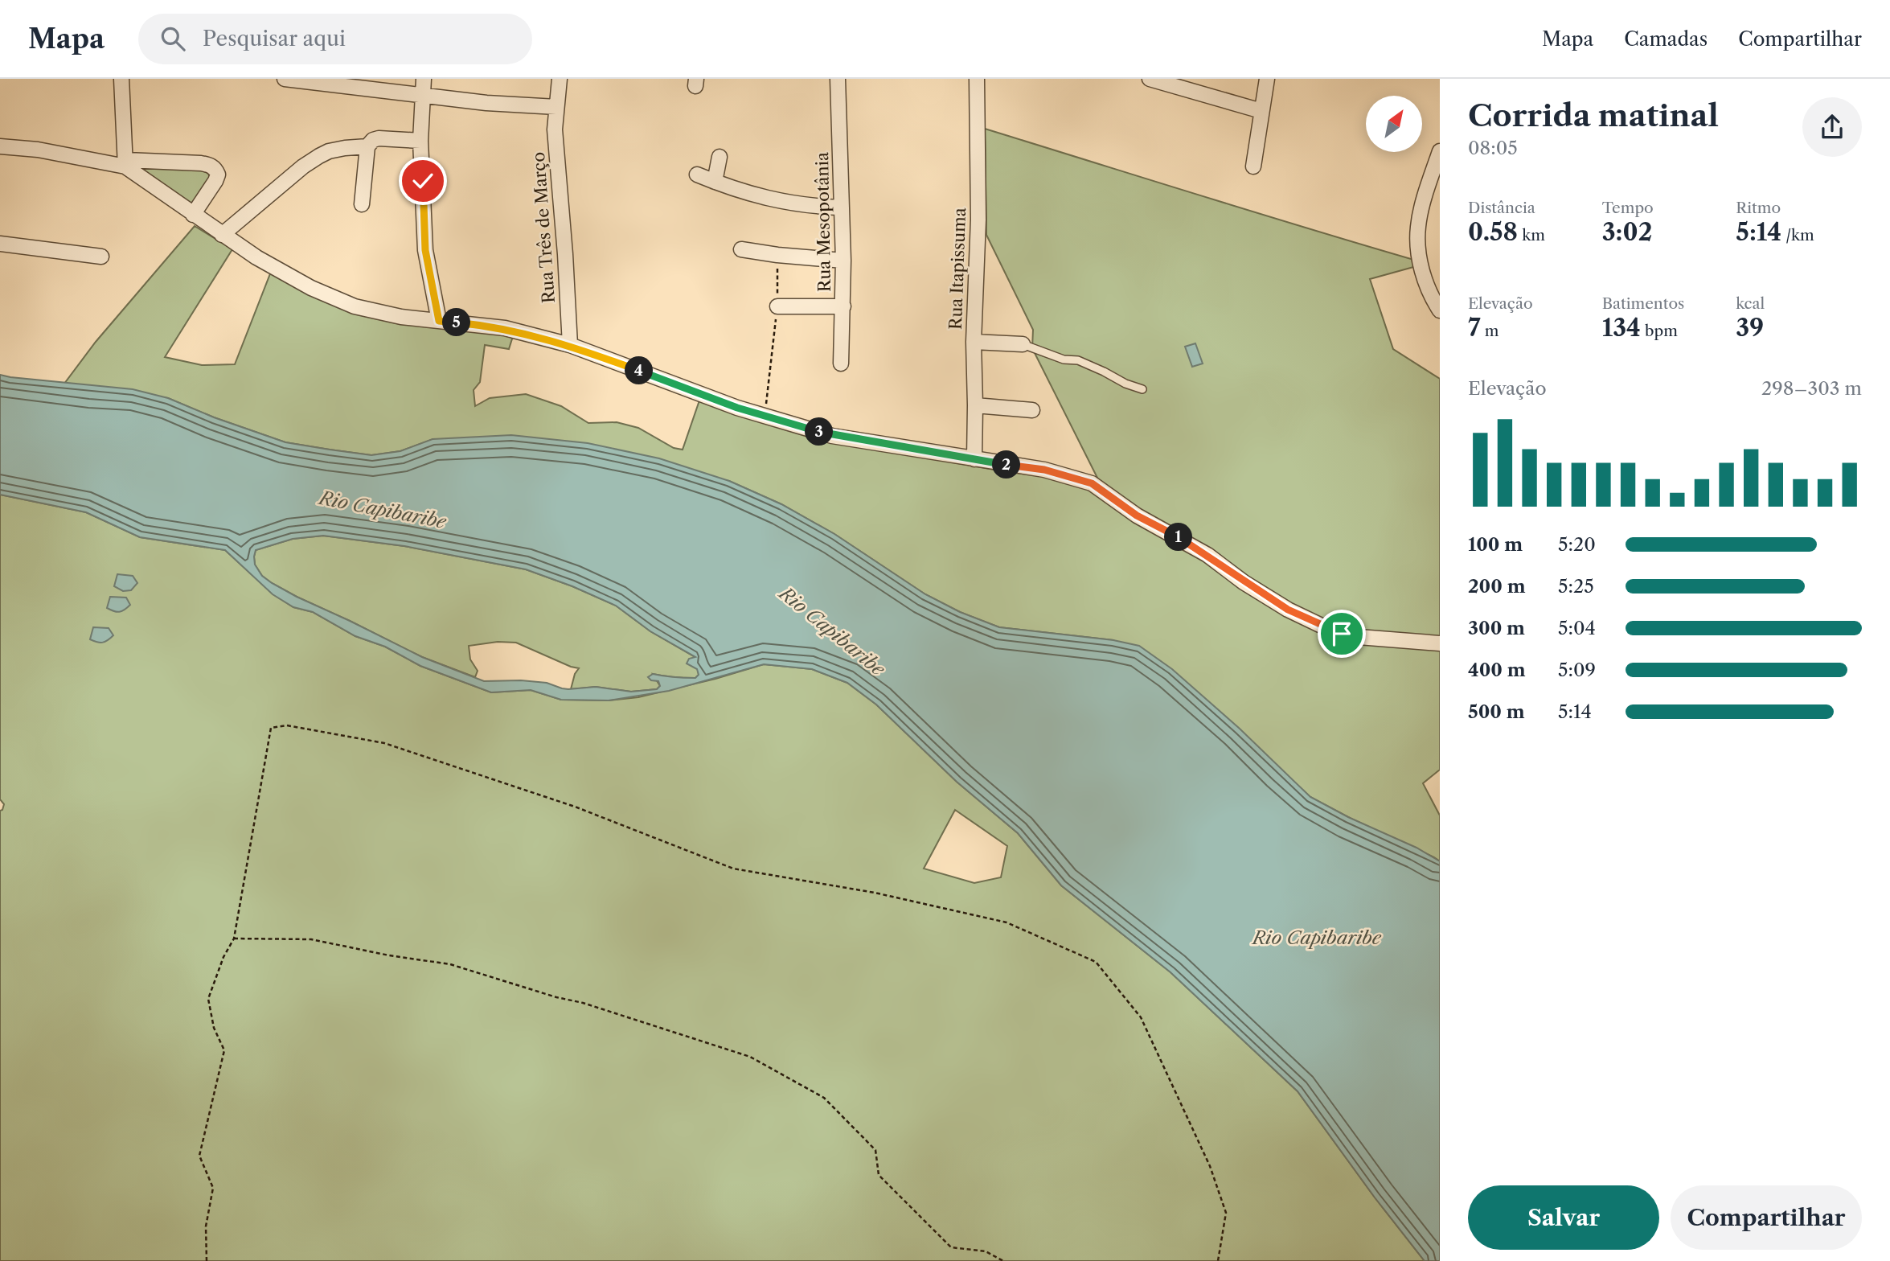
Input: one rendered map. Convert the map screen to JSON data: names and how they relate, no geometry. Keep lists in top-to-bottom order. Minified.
{"streets":{"street":["Rua Mesopotânia","Rua Três de Março","Rua Itapissuma"]},"water":["Rio Capibaribe"],"north":"top right","page":{"header":"Mapa","search":"Pesquisar aqui","nav":["Mapa","Camadas","Compartilhar"],"heading":["Corrida matinal","08:05"],"stats":[["Distância","0.58 km"],["Tempo","3:02"],["Ritmo","5:14 /km"],["Elevação","7 m"],["Batimentos","134 bpm"],["kcal","39"]],"pins":["5","4","3","2","1"],"chart":["Elevação","298–303 m"],"list":[{"name":"100 m","note":"5:20"},{"name":"200 m","note":"5:25"},{"name":"300 m","note":"5:04"},{"name":"400 m","note":"5:09"},{"name":"500 m","note":"5:14"}],"buttons":["Salvar","Compartilhar"]}}
